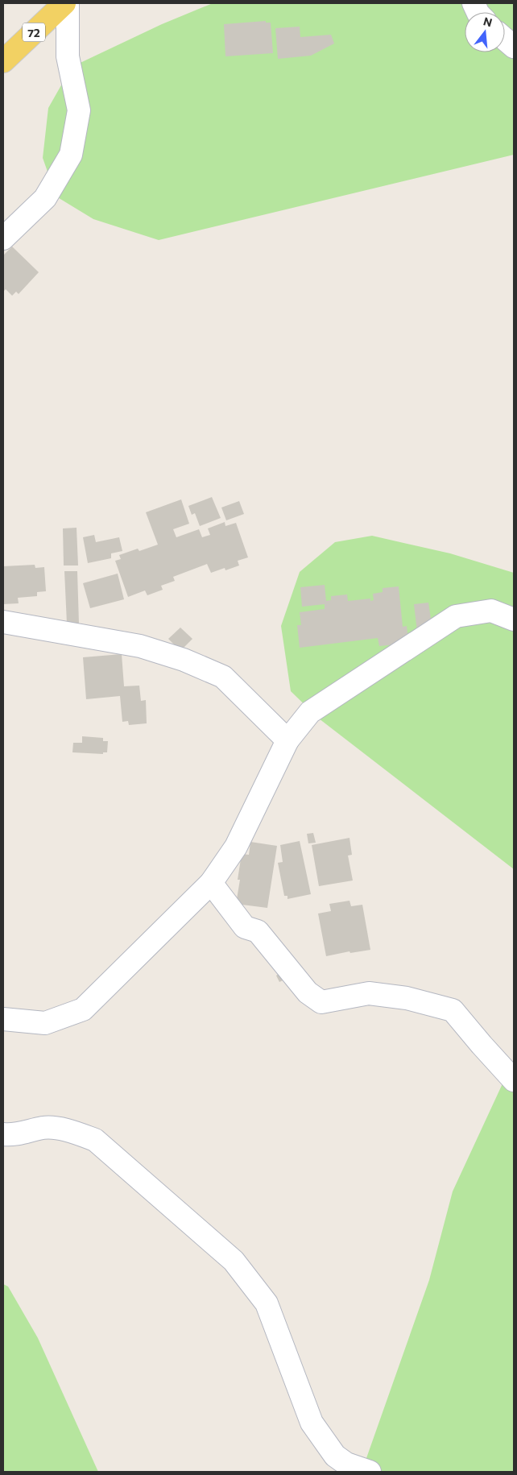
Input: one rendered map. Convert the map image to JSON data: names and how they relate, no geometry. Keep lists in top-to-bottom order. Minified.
{"streets":{"main road":["72"]},"north":"top"}
